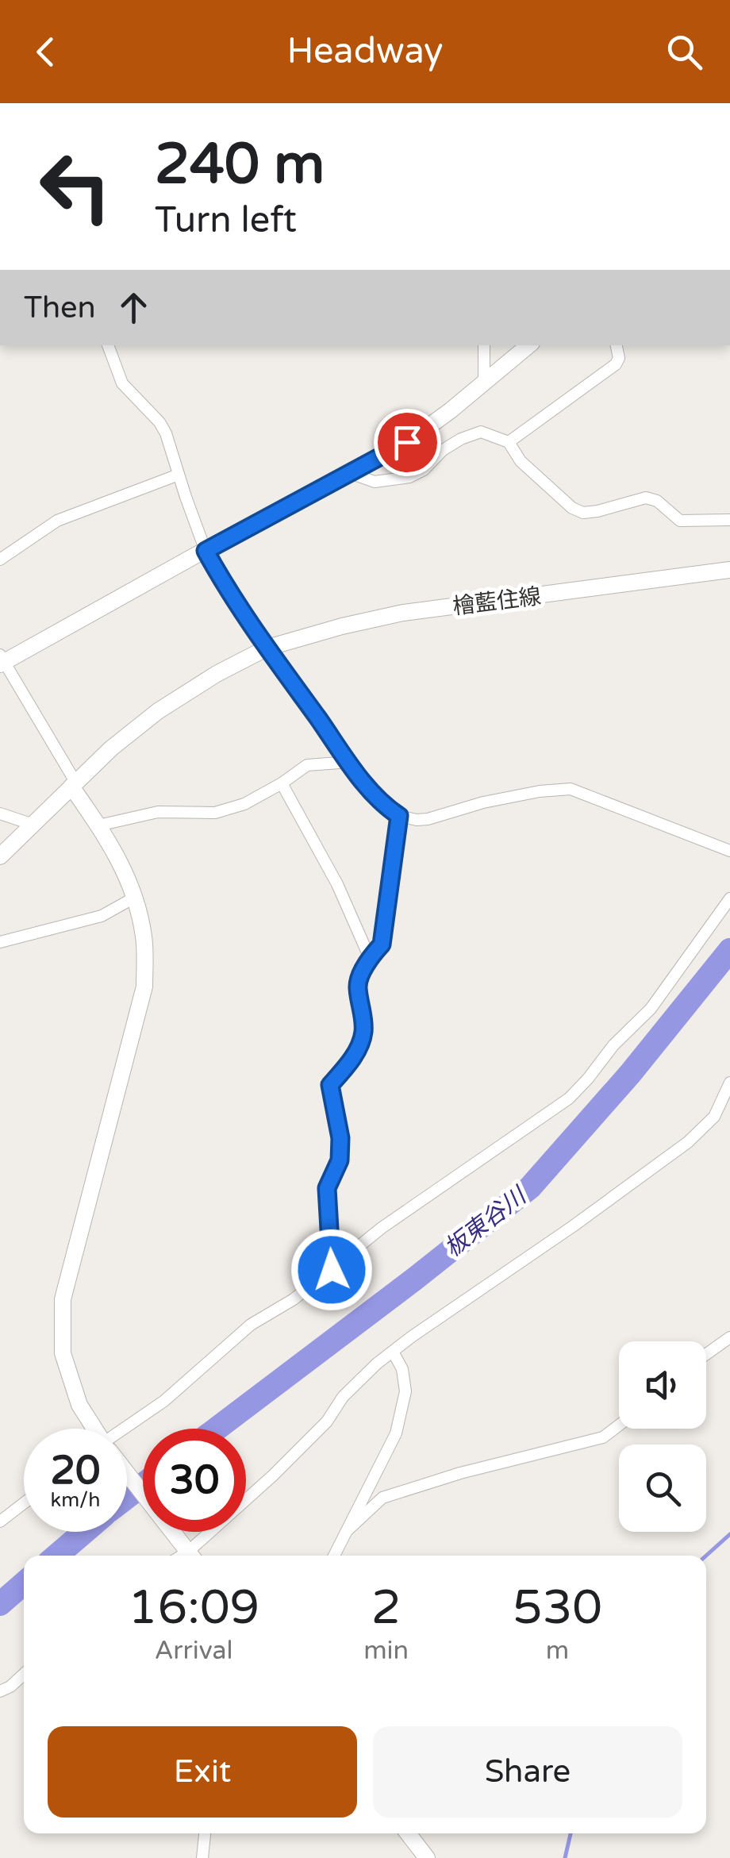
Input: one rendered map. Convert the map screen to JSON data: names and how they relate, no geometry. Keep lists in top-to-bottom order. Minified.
{"streets":{"main road":["檜藍住線"]},"water":["板東谷川"],"page":{"header":"Headway","turn":["240 m","Turn left"],"then":"Then","speed":"20 km/h","limit":"30","eta":["16:09","Arrival","2","min","530","m"],"buttons":["Exit","Share"]}}
